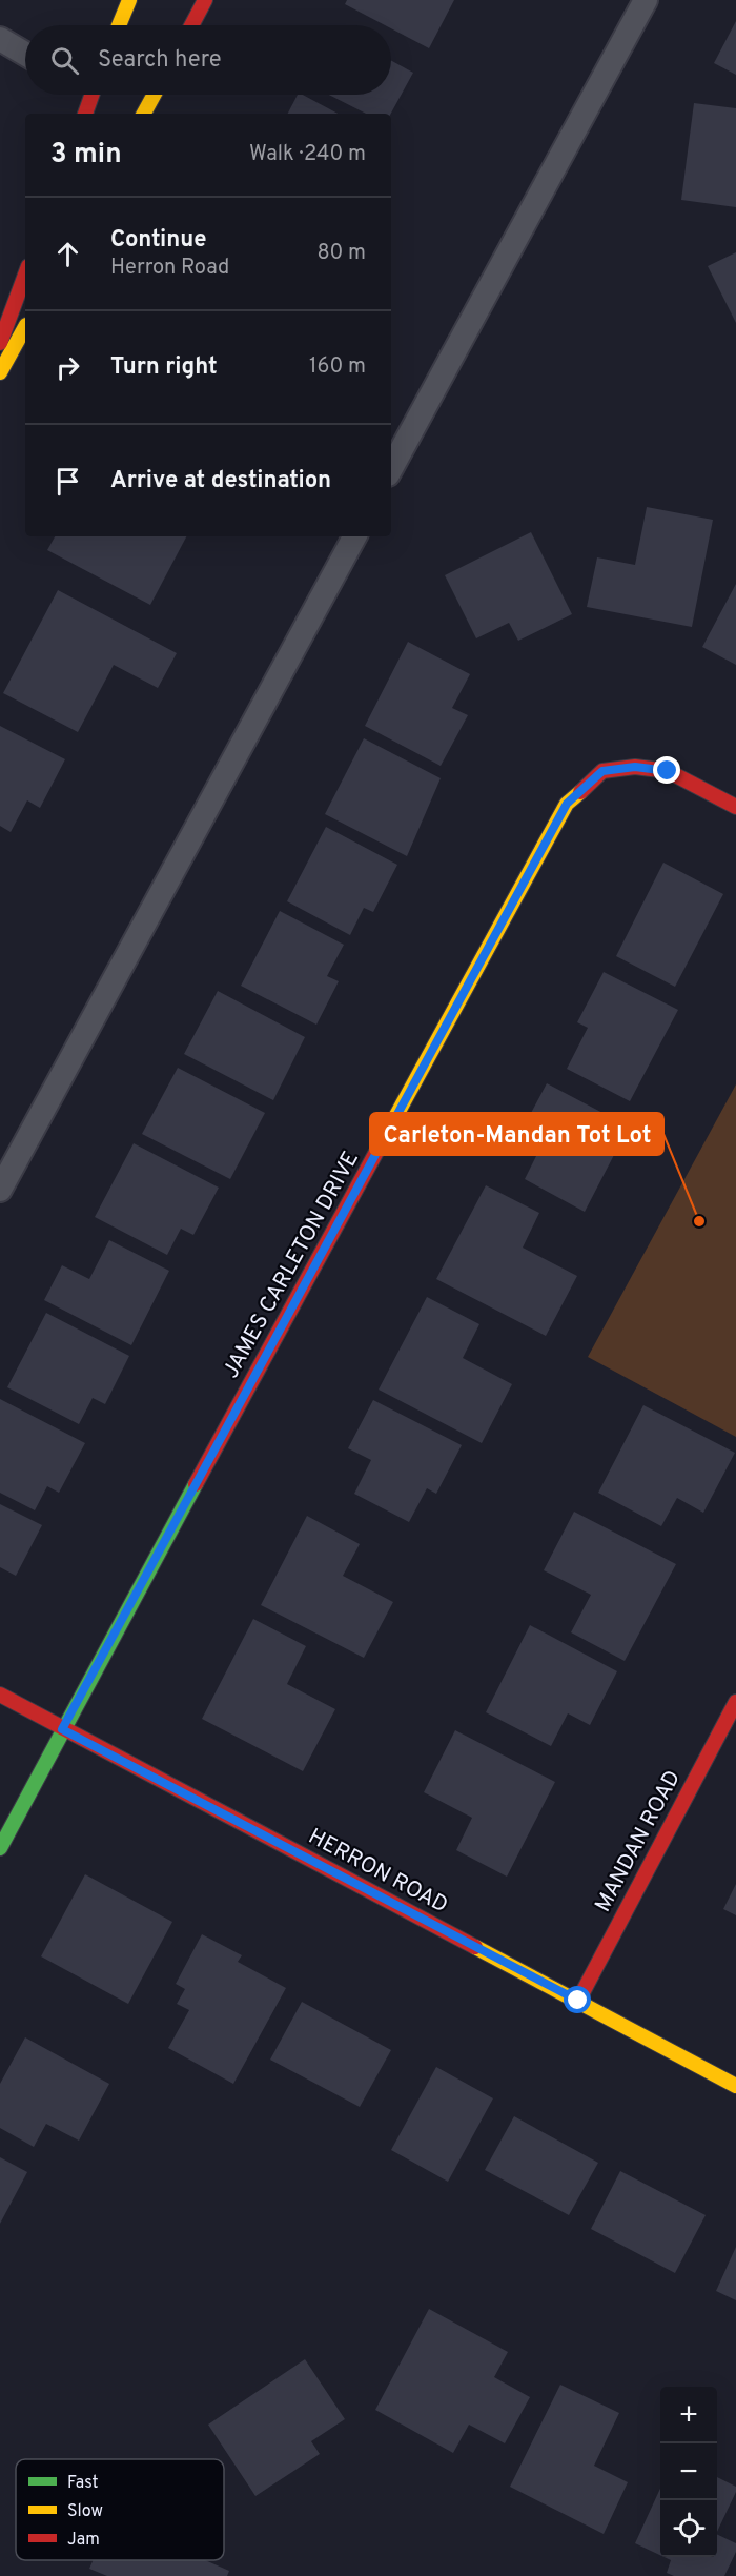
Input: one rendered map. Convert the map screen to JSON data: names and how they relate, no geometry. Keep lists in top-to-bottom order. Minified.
{"streets":{"street":["JAMES CARLETON DRIVE","MANDAN ROAD","HERRON ROAD"]},"crossings":[["JAMES CARLETON DRIVE","HERRON ROAD"],["MANDAN ROAD","HERRON ROAD"]],"places":["Carleton-Mandan Tot Lot"],"legend":["Fast","Slow","Jam"],"page":{"search":"Search here","heading":["3 min","Walk · 240 m"],"list":[["Continue","Herron Road","80 m"],["Turn right","160 m"],"Arrive at destination"],"map_buttons":["+","−"]}}
